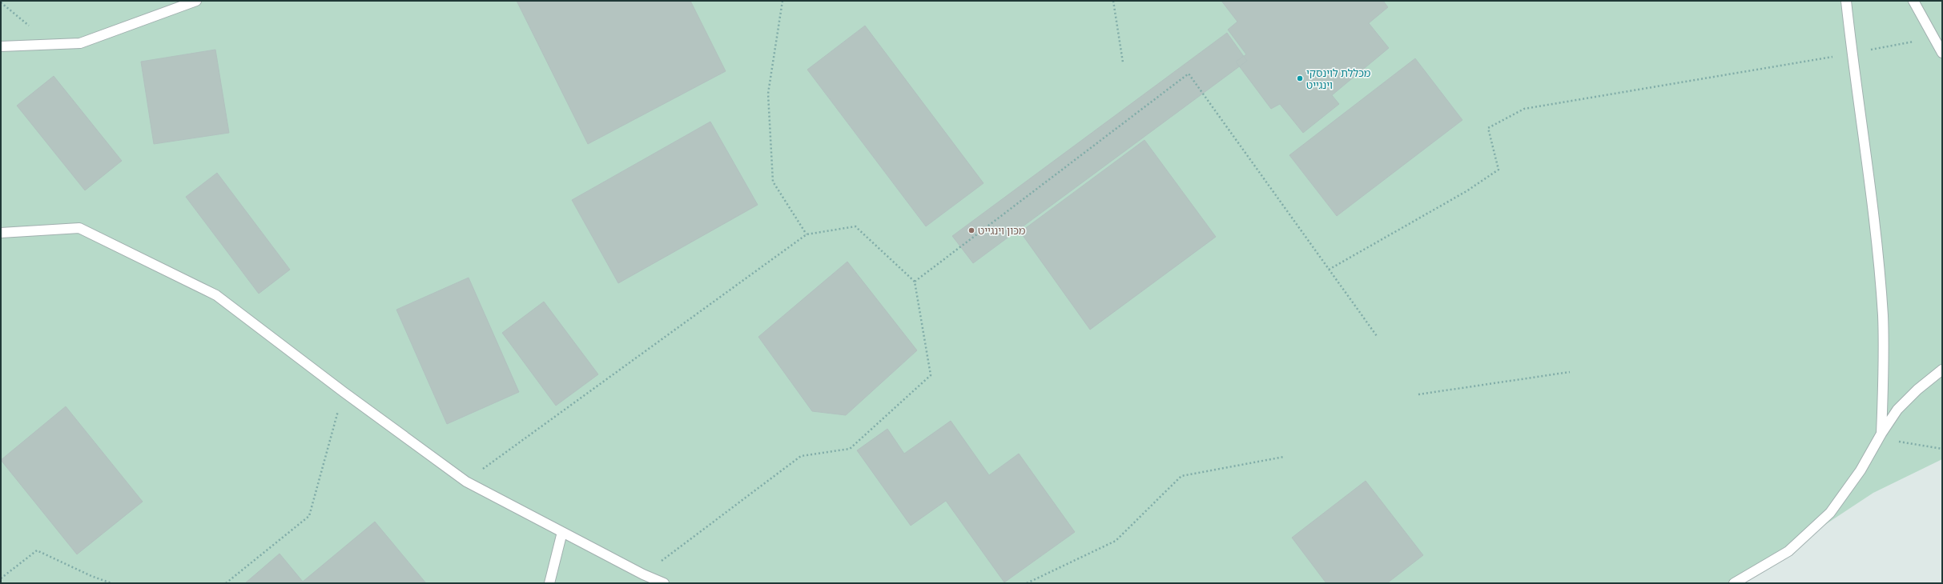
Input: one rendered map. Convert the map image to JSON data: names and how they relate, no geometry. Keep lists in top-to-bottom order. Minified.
{"places":["מכללת לוינסקי וינגייט","מכון וינגייט"]}
